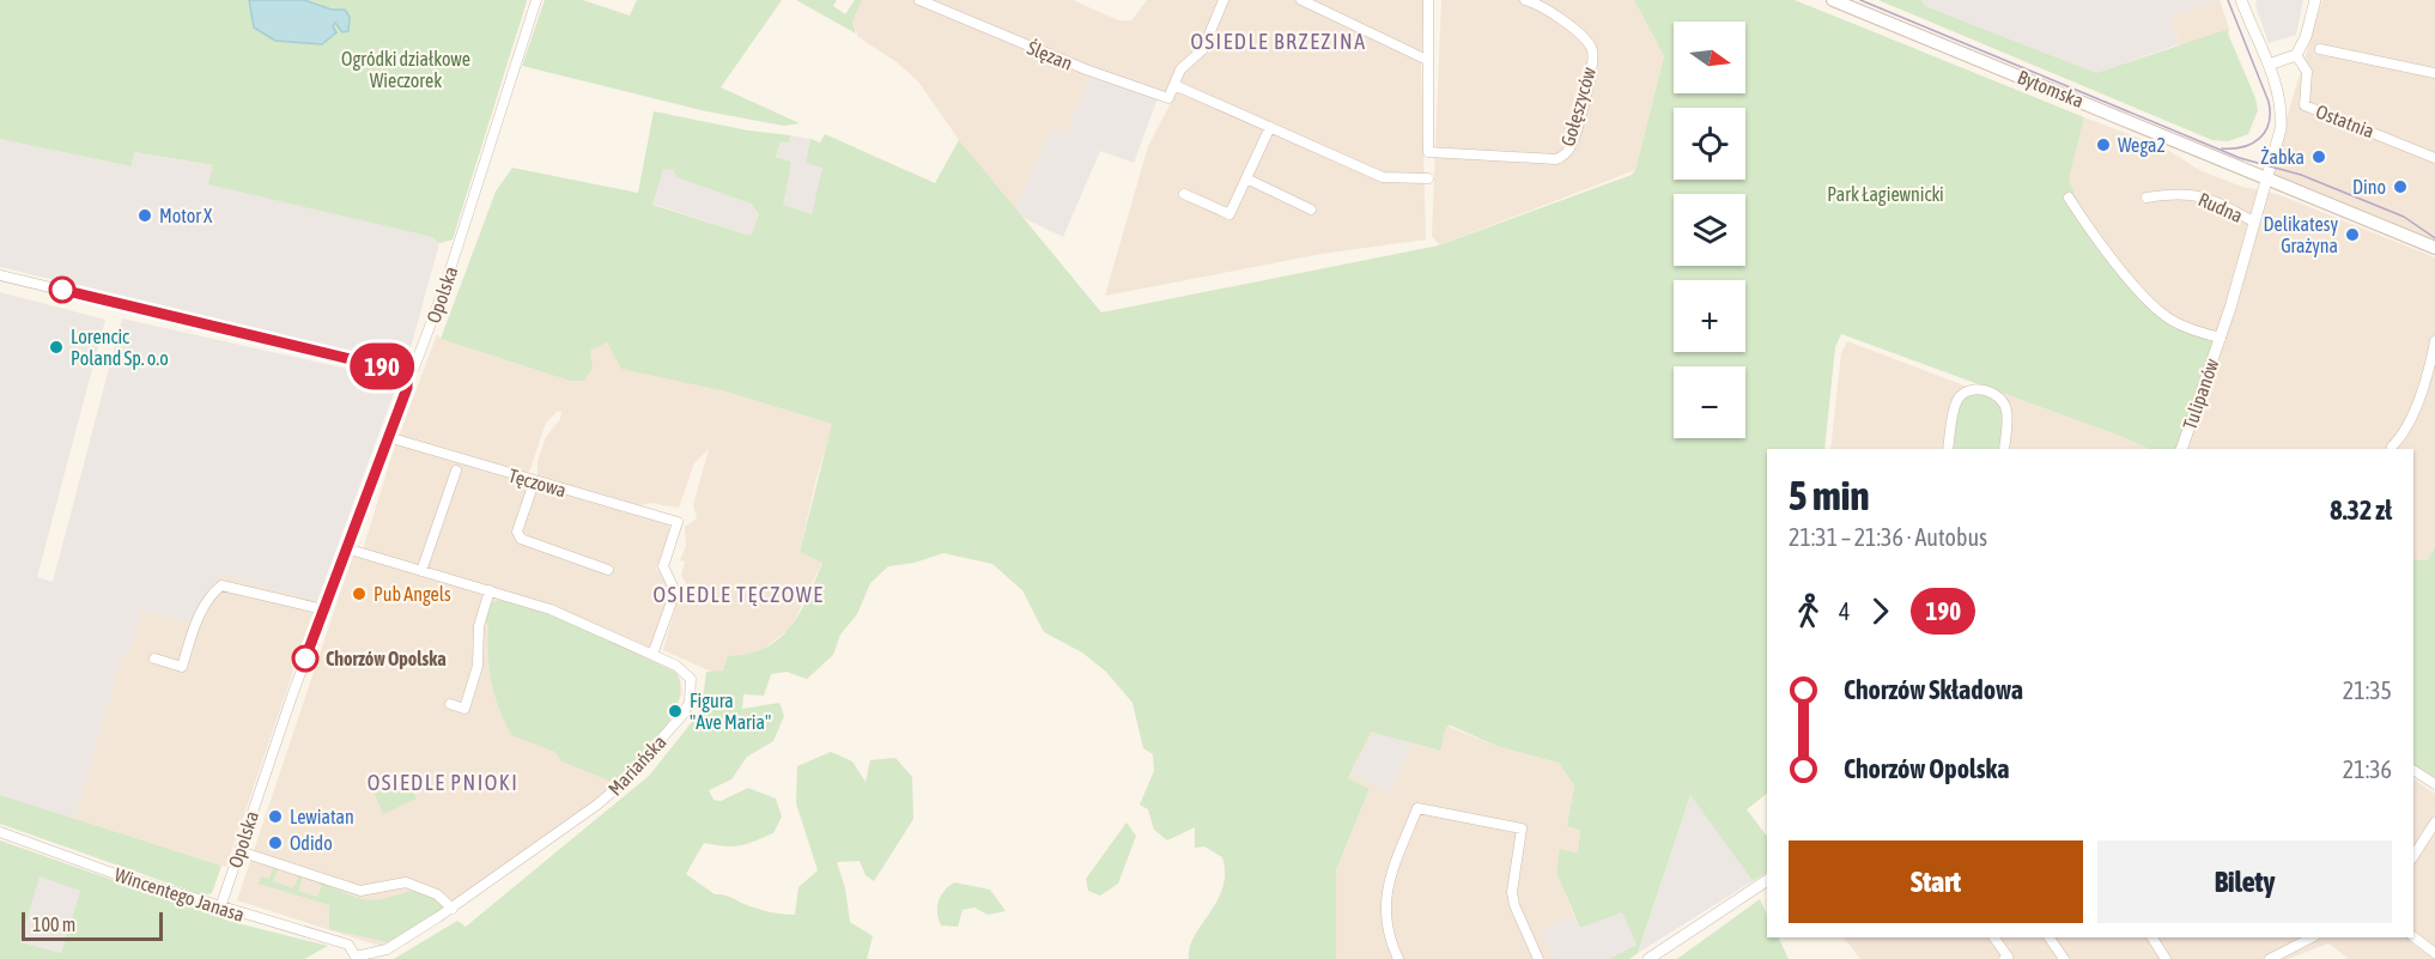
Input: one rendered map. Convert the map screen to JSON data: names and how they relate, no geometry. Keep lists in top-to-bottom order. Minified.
{"streets":{"main road":["Bytomska"],"street":["Ślęzan","Gołęszyców","Ostatnia","Rudna","Opolska","Tulipanów","Tęczowa","Mariańska","Wincentego Janasa"]},"crossings":[["Bytomska","Tulipanów"],["Rudna","Tulipanów"],["Opolska","Tęczowa"],["Opolska","Mariańska"],["Opolska","Wincentego Janasa"],["Tęczowa","Mariańska"],["Mariańska","Wincentego Janasa"]],"districts":["OSIEDLE BRZEZINA","OSIEDLE TĘCZOWE","OSIEDLE PNIOKI"],"parks":["Ogródki działkowe Wieczorek","Park Łagiewnicki"],"places":["Wega2","Żabka","Dino","Motor X","Delikatesy Grażyna","Lorencic Poland Sp. o.o","Pub Angels","Chorzów Opolska","Figura \"Ave Maria\"","Lewiatan","Odido"],"lines":["bus line 190"],"scale_bar":"100 m","north":"right","page":{"on_map":"190","map_buttons":["+","−"],"heading":["5 min","21:31 – 21:36 · Autobus","8.32 zł"],"legs":["4","190"],"list":[{"name":"Chorzów Składowa","value":"21:35"},{"name":"Chorzów Opolska","value":"21:36"}],"buttons":["Start","Bilety"],"scale":"100 m"}}
